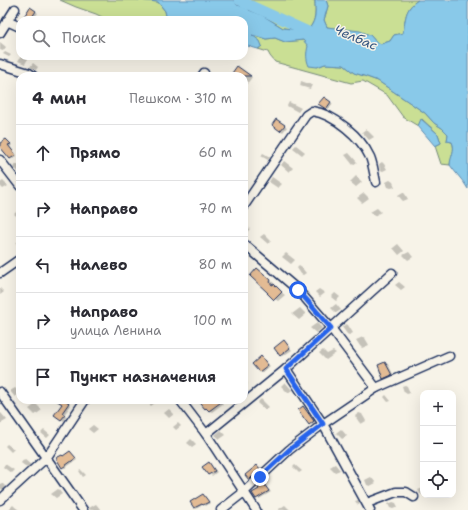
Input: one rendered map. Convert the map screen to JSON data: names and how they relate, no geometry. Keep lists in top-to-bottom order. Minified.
{"water":["Челбас"],"page":{"search":"Поиск","heading":["4 мин","Пешком · 310 m"],"list":[["Прямо","60 m"],["Направо","70 m"],["Налево","80 m"],["Направо","улица Ленина","100 m"],"Пункт назначения"],"map_buttons":["+","−"]}}
